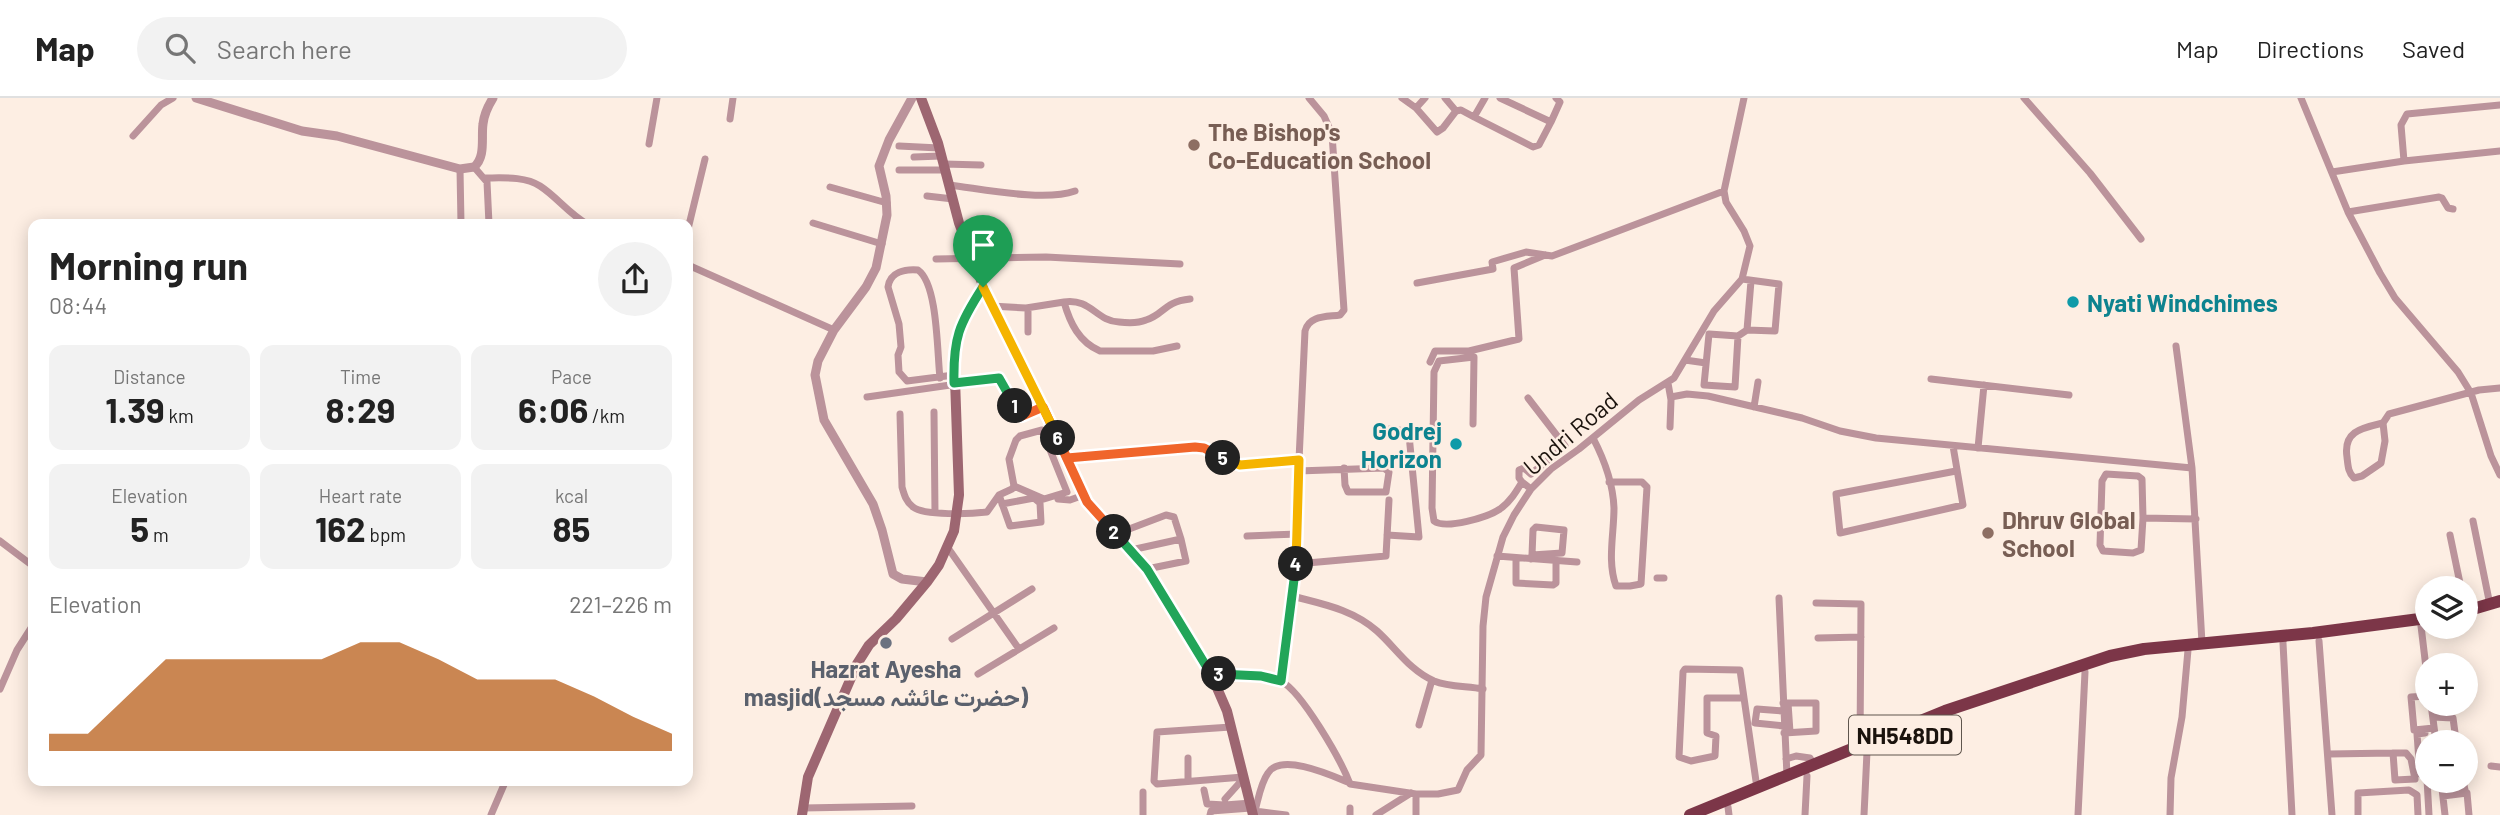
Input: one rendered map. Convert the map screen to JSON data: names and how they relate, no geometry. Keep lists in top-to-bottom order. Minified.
{"streets":{"highway":["NH548DD"],"street":["Undri Road"]},"places":["The Bishop's Co-Education School","Nyati Windchimes","Godrej Horizon","Dhruv Global School","Hazrat Ayesha masjid(حضرت عائشہ مسجد)"],"page":{"header":"Map","search":"Search here","nav":["Map","Directions","Saved"],"heading":["Morning run","08:44"],"stats":[["Distance","1.39 km"],["Time","8:29"],["Pace","6:06 /km"],["Elevation","5 m"],["Heart rate","162 bpm"],["kcal","85"]],"pins":["1","6","5","2","4","3"],"map_buttons":["+","−"],"chart":["Elevation","221–226 m"]}}
